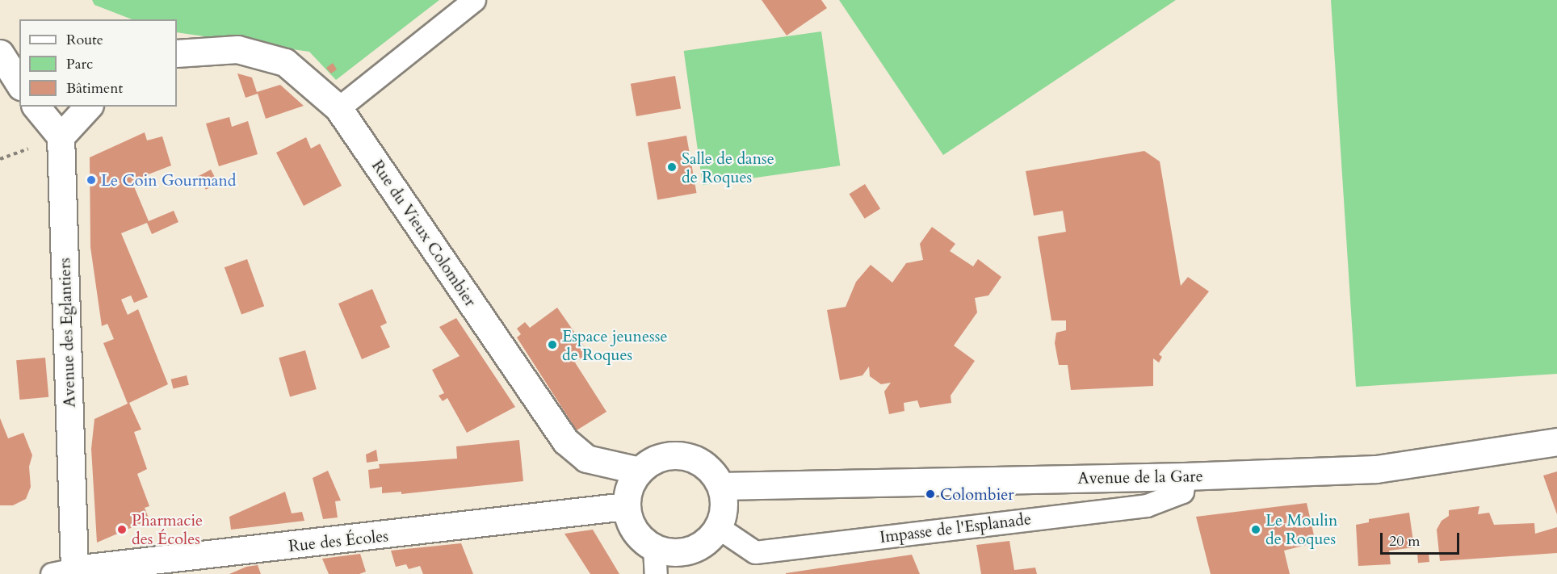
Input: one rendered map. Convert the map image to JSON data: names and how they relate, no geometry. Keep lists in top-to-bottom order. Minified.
{"streets":{"street":["Rue du Vieux Colombier","Avenue des Eglantiers","Avenue de la Gare","Impasse de l'Esplanade","Rue des Écoles"]},"crossings":[["Rue du Vieux Colombier","Avenue de la Gare"],["Rue du Vieux Colombier","Impasse de l'Esplanade"],["Rue du Vieux Colombier","Rue des Écoles"],["Avenue des Eglantiers","Rue des Écoles"],["Avenue de la Gare","Impasse de l'Esplanade"],["Avenue de la Gare","Rue des Écoles"],["Impasse de l'Esplanade","Rue des Écoles"]],"places":["Salle de danse de Roques","Le Coin Gourmand","Espace jeunesse de Roques","Colombier","Pharmacie des Écoles","Le Moulin de Roques"],"legend":["Route","Parc","Bâtiment"],"scale_bar":"20 m"}
